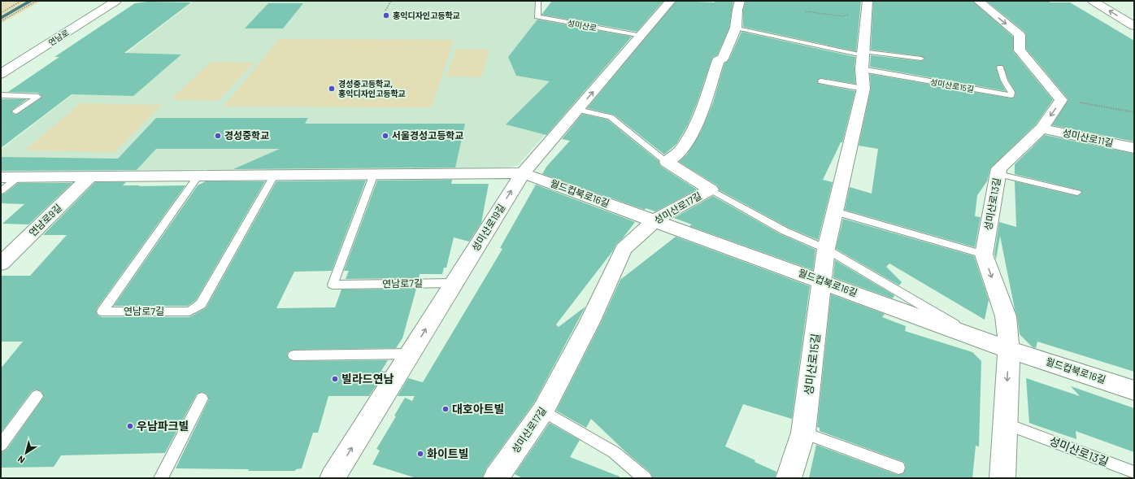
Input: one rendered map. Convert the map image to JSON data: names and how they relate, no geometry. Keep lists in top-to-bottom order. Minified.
{"streets":{"street":["연남로","성미산로15길","성미산로11길","월드컵북로16길","성미산로13길","성미산로17길","연남로9길","성미산로19길"],"lane":["성미산로","연남로7길"]},"crossings":[["성미산로","성미산로19길"],["성미산로15길","월드컵북로16길"],["성미산로11길","성미산로13길"],["월드컵북로16길","성미산로17길"],["월드컵북로16길","성미산로19길"],["성미산로19길","연남로7길"]],"one_way":["성미산로19길"],"places":["홍익디자인고등학교","경성중고등학교, 홍익디자인고등학교","경성중학교","서울경성고등학교","빌라드연남","대호아트빌","우남파크빌","화이트빌"],"north":"bottom left"}
